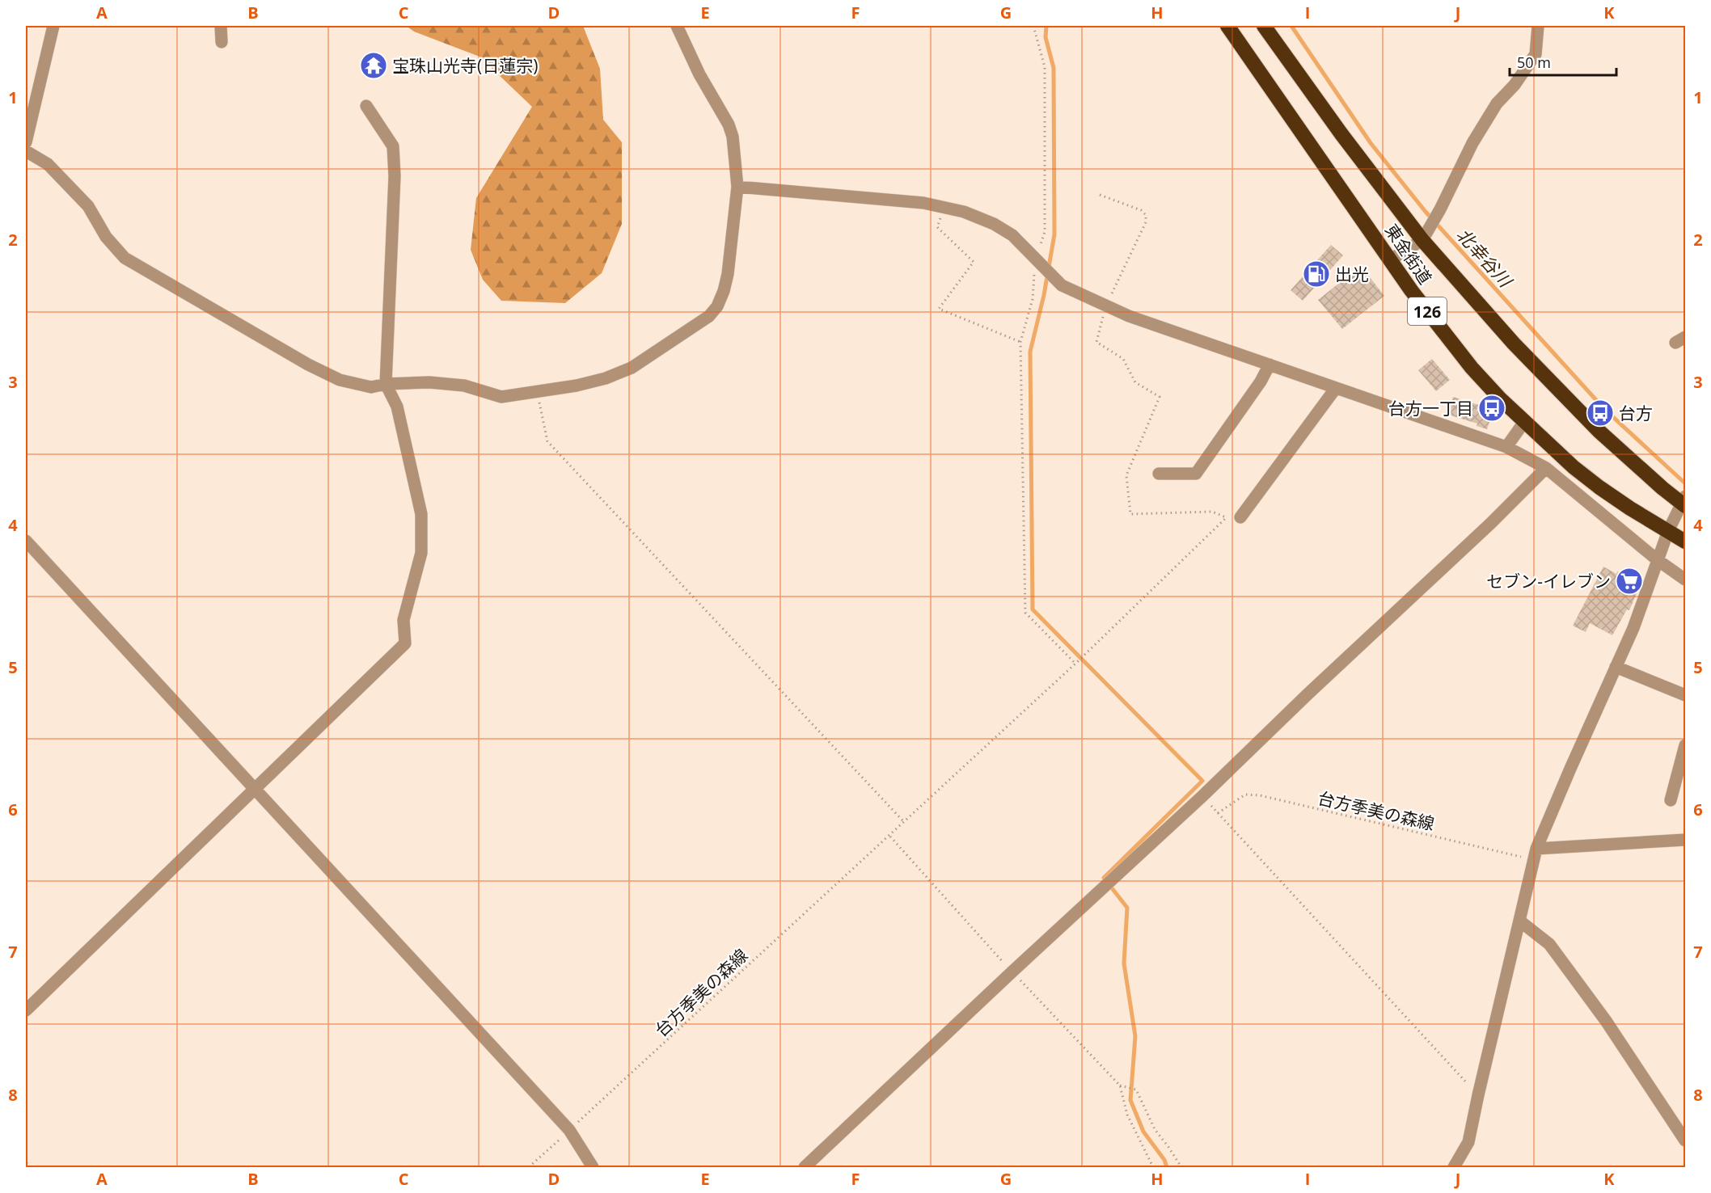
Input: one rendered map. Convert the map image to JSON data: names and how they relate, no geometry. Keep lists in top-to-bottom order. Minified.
{"streets":{"highway":["東金街道","126"],"path":["台方季美の森線"]},"water":["北幸谷川"],"places":{"temple":["宝珠山光寺(日蓮宗)"],"fuel station":["出光"],"bus stop":["台方一丁目","台方"],"supermarket":["セブン-イレブン"]},"scale_bar":"50 m","grid":{"columns":["A","B","C","D","E","F","G","H","I","J","K"],"rows":["1","2","3","4","5","6","7","8"]}}
